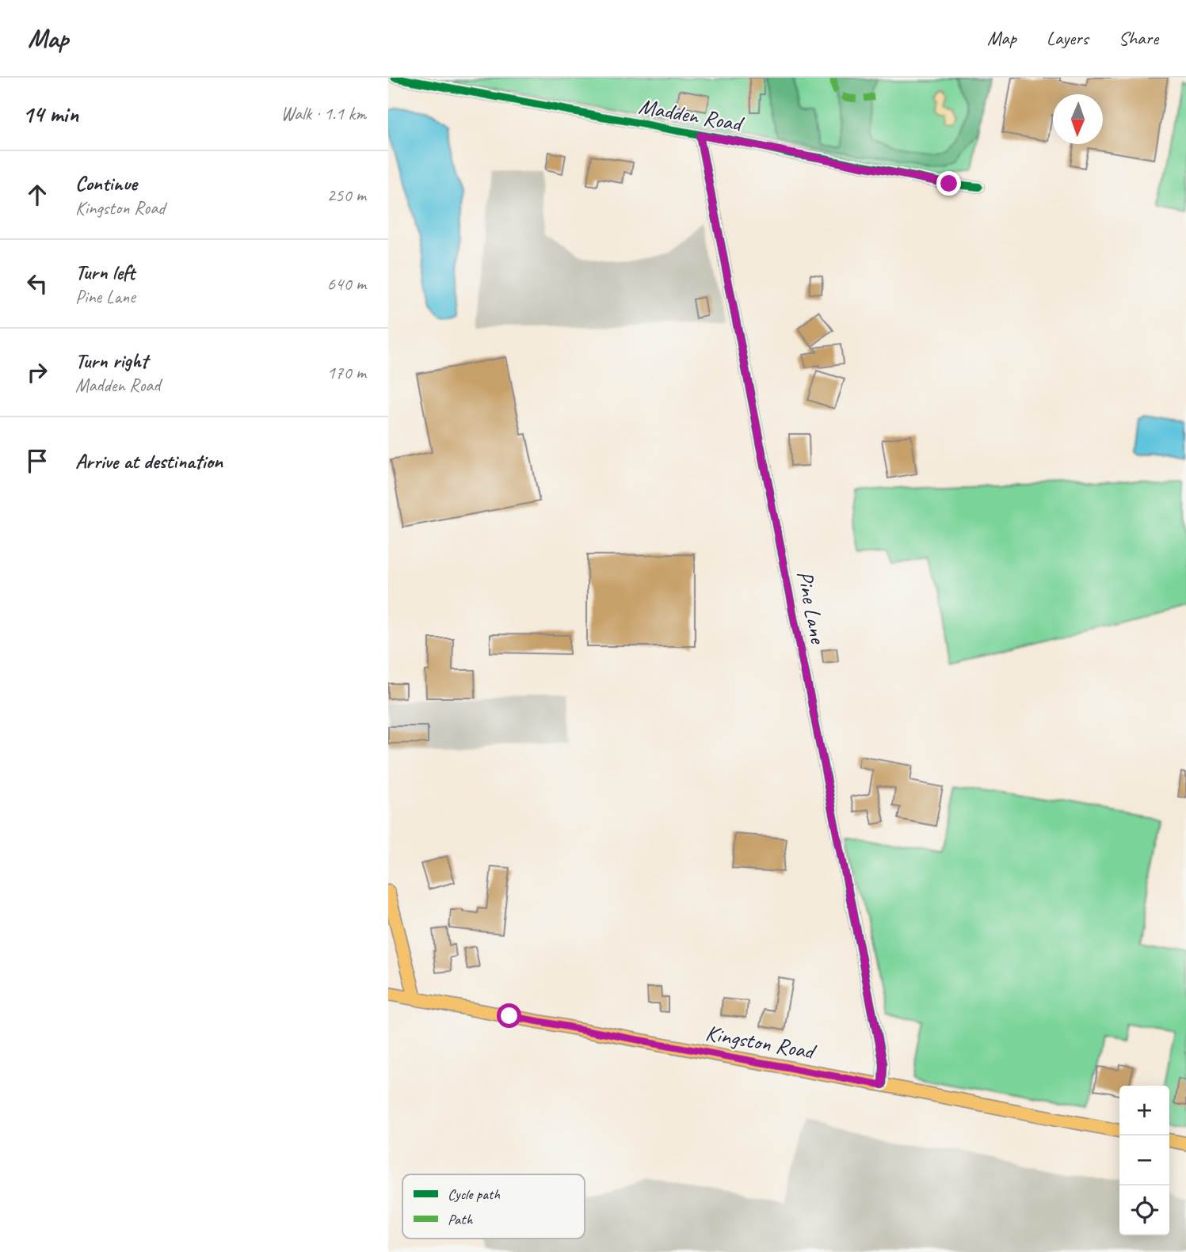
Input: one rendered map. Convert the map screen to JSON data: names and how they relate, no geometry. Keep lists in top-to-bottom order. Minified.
{"streets":{"main road":["Kingston Road"],"street":["Madden Road","Pine Lane"]},"crossings":[["Madden Road","Pine Lane"],["Pine Lane","Kingston Road"]],"legend":["Cycle path","Path"],"north":"bottom","page":{"header":"Map","nav":["Map","Layers","Share"],"heading":["14 min","Walk · 1.1 km"],"list":[["Continue","Kingston Road","250 m"],["Turn left","Pine Lane","640 m"],["Turn right","Madden Road","170 m"],"Arrive at destination"],"map_buttons":["+","−"]}}
